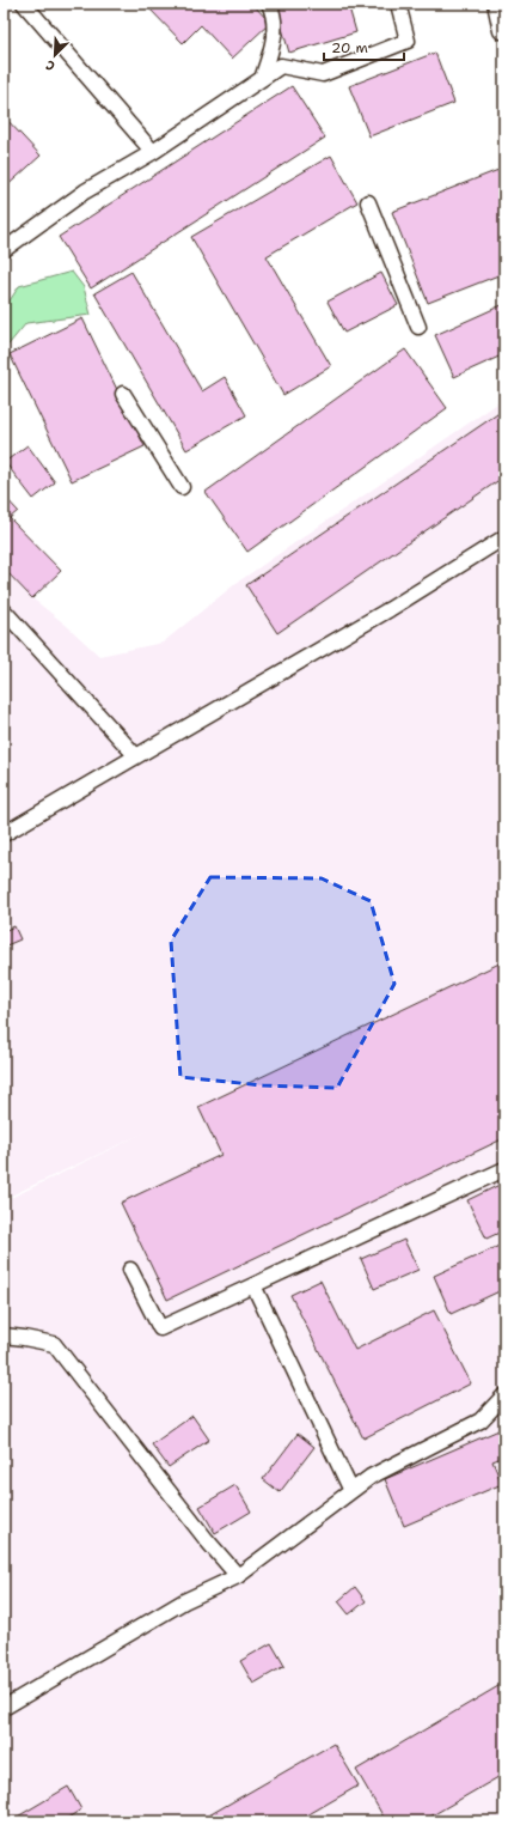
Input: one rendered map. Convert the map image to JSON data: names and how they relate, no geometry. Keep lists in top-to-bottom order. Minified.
{"scale_bar":"20 m","north":"bottom left"}
